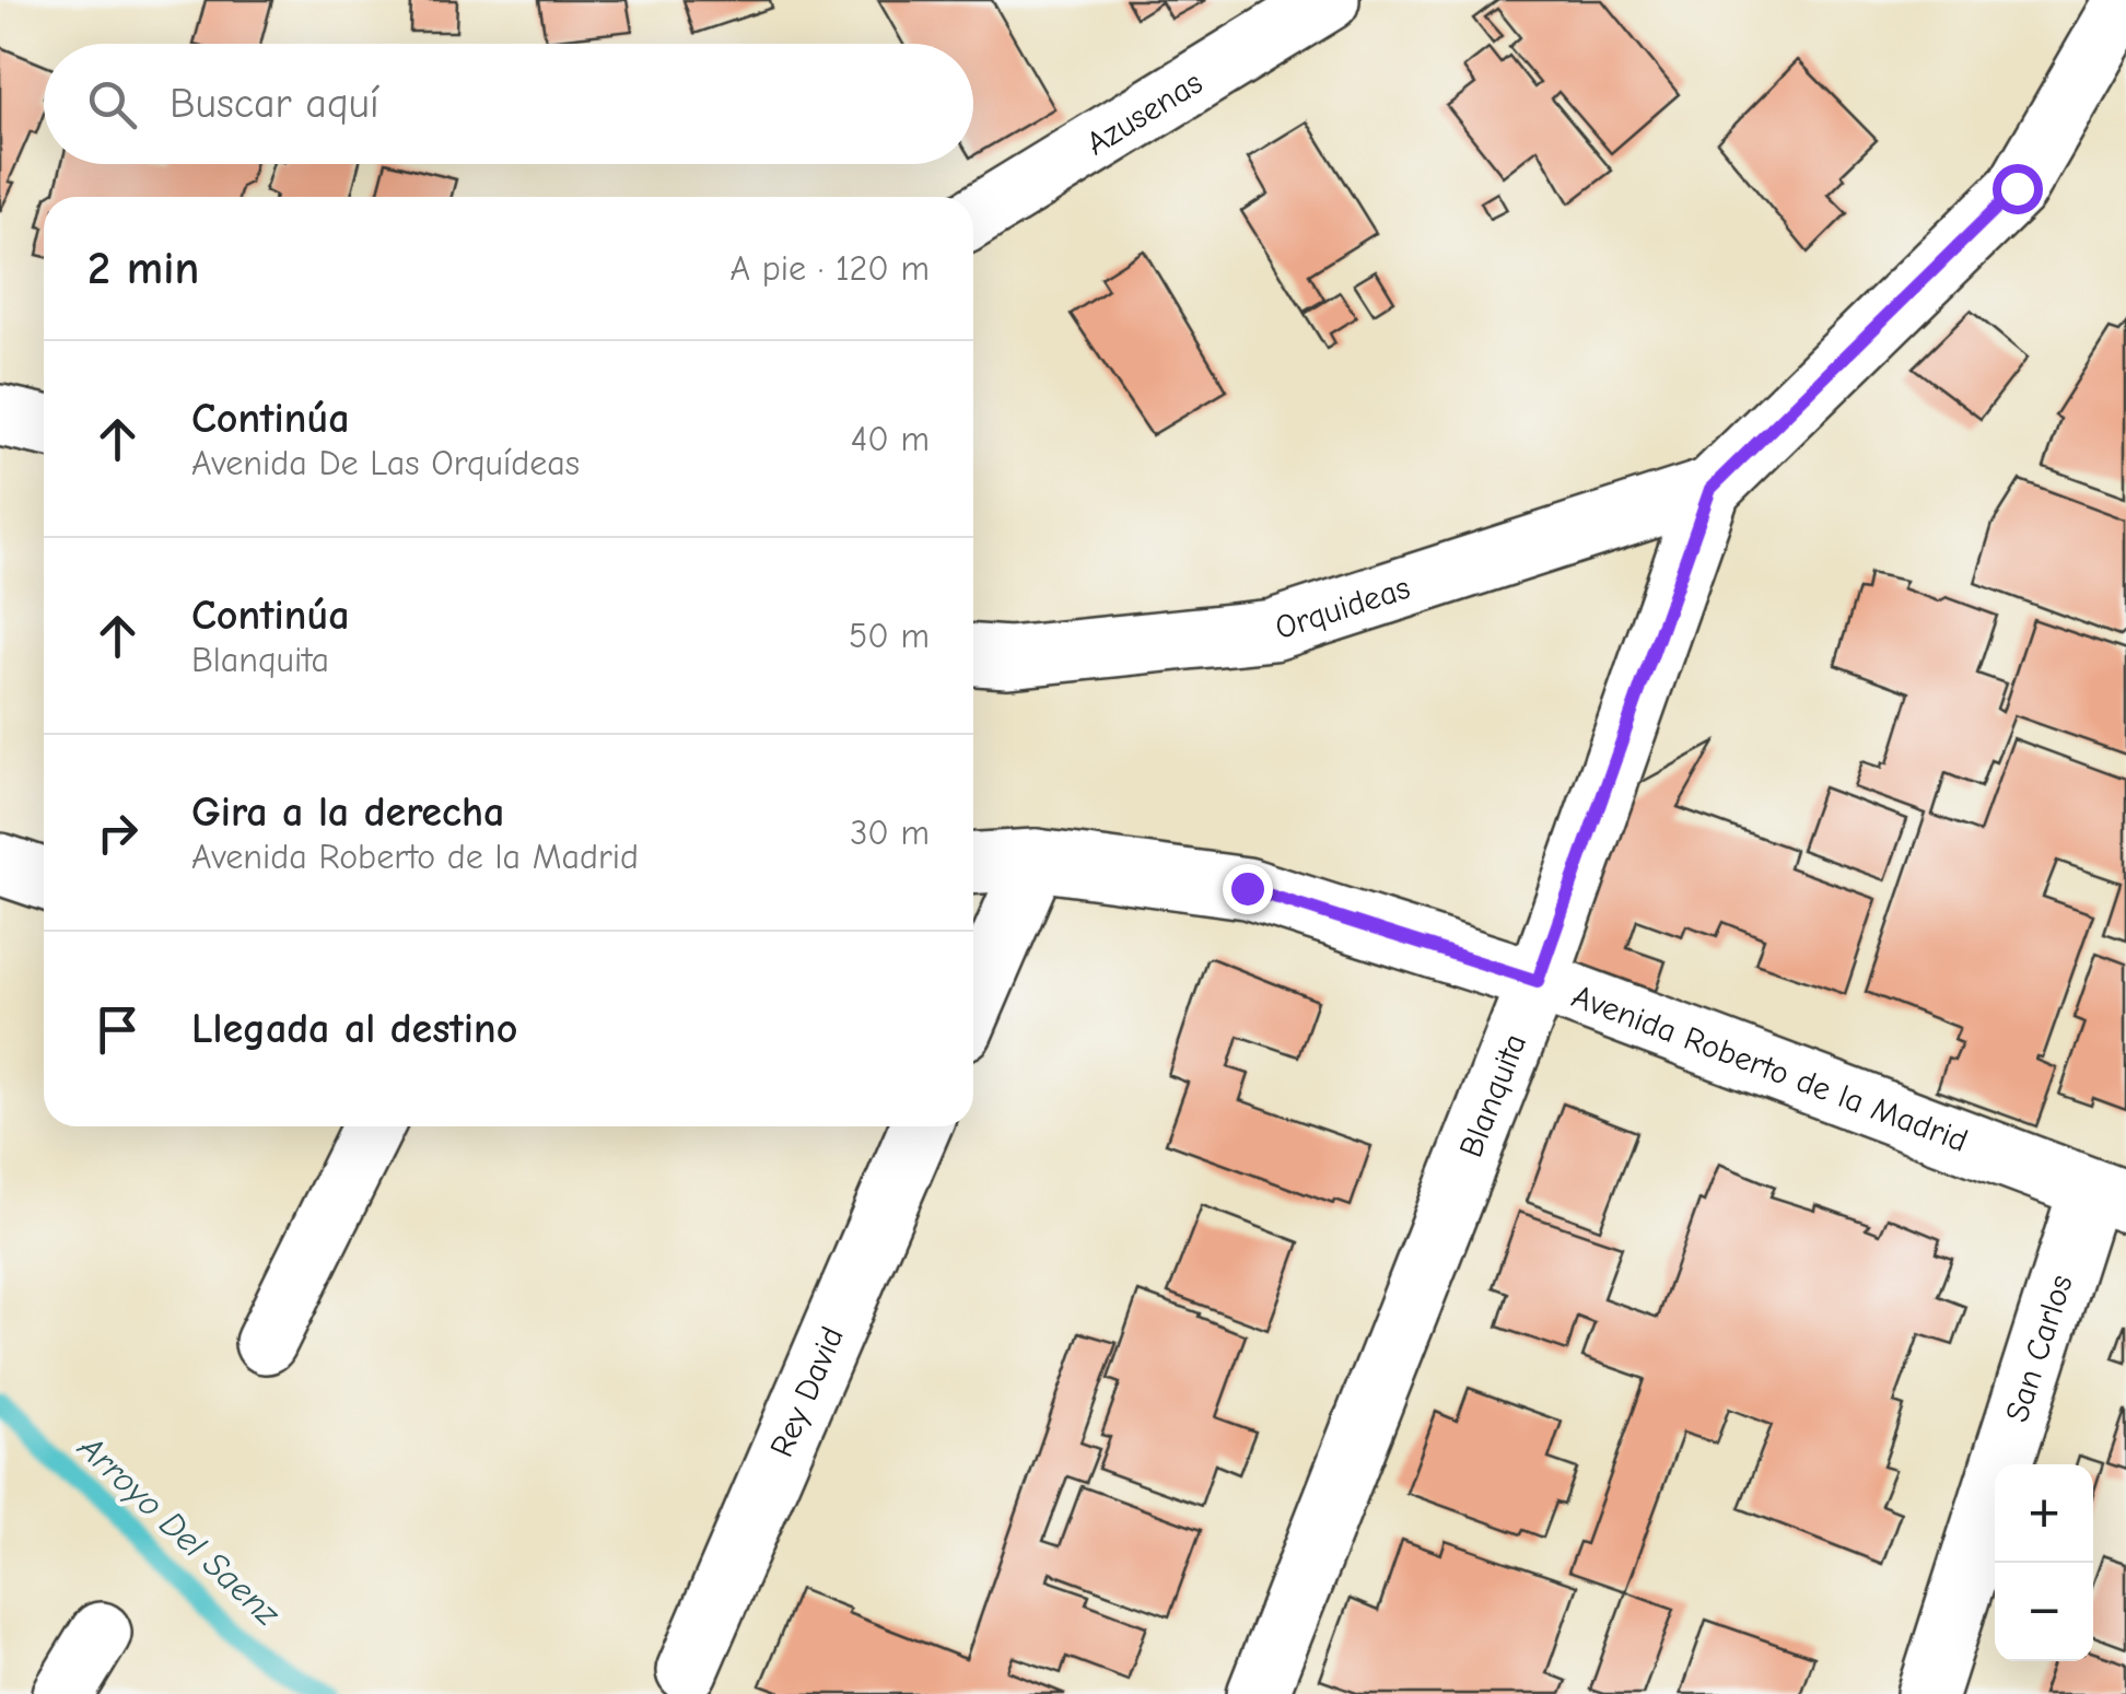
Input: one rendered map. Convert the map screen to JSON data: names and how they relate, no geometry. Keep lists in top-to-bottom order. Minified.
{"streets":{"street":["Azusenas","Orquideas","Avenida Roberto de la Madrid","Blanquita","San Carlos","Rey David"]},"crossings":[["Orquideas","Blanquita"],["Avenida Roberto de la Madrid","Blanquita"],["Avenida Roberto de la Madrid","San Carlos"]],"water":["Arroyo Del Saenz"],"page":{"search":"Buscar aquí","heading":["2 min","A pie · 120 m"],"list":[["Continúa","Avenida De Las Orquídeas","40 m"],["Continúa","Blanquita","50 m"],["Gira a la derecha","Avenida Roberto de la Madrid","30 m"],"Llegada al destino"],"map_buttons":["+","−"]}}
